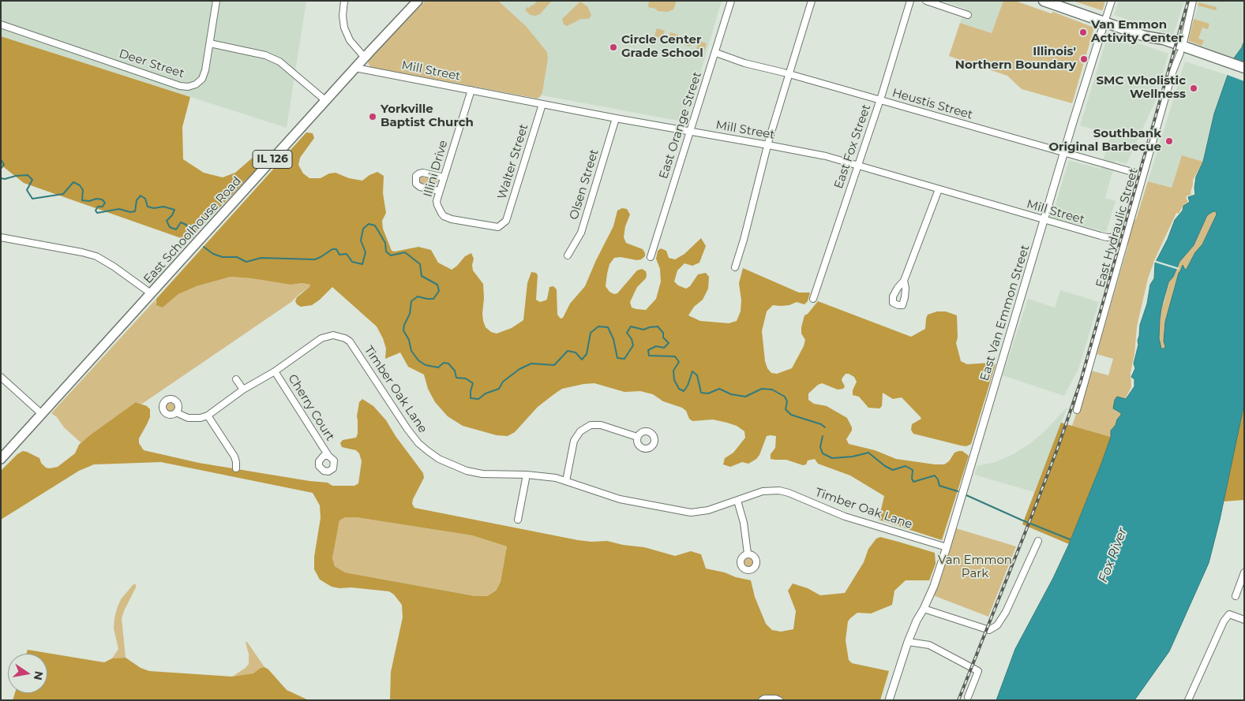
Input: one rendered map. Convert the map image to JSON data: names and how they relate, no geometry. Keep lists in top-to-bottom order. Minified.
{"streets":{"main road":["IL 126","East Schoolhouse Road"],"street":["Deer Street","Mill Street","Heustis Street","East Orange Street","East Fox Street","Walter Street","Illini Drive","Olsen Street","East Hydraulic Street","East Van Emmon Street","Timber Oak Lane","Cherry Court"]},"crossings":[["Mill Street","East Orange Street"],["Mill Street","East Fox Street"],["Mill Street","Walter Street"],["Mill Street","Illini Drive"],["Mill Street","Olsen Street"],["Mill Street","East Hydraulic Street"],["Mill Street","East Schoolhouse Road"],["Mill Street","East Van Emmon Street"],["Heustis Street","East Orange Street"],["Heustis Street","East Fox Street"],["Heustis Street","East Hydraulic Street"],["Heustis Street","East Van Emmon Street"],["Walter Street","Illini Drive"],["East Van Emmon Street","Timber Oak Lane"],["Timber Oak Lane","Cherry Court"]],"water":["Fox River"],"parks":["Van Emmon Park"],"places":["Van Emmon Activity Center","Circle Center Grade School","Illinois' Northern Boundary","SMC Wholistic Wellness","Yorkville Baptist Church","Southbank Original Barbecue"],"north":"right"}
